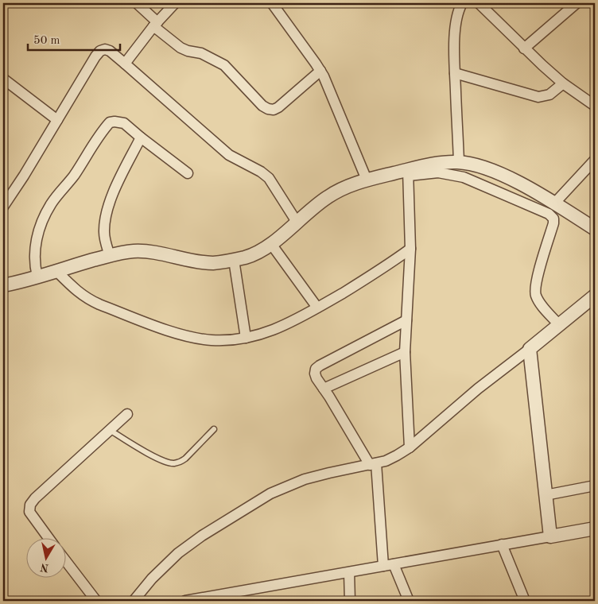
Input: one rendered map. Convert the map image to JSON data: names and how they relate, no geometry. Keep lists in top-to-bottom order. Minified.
{"scale_bar":"50 m","north":"bottom"}
